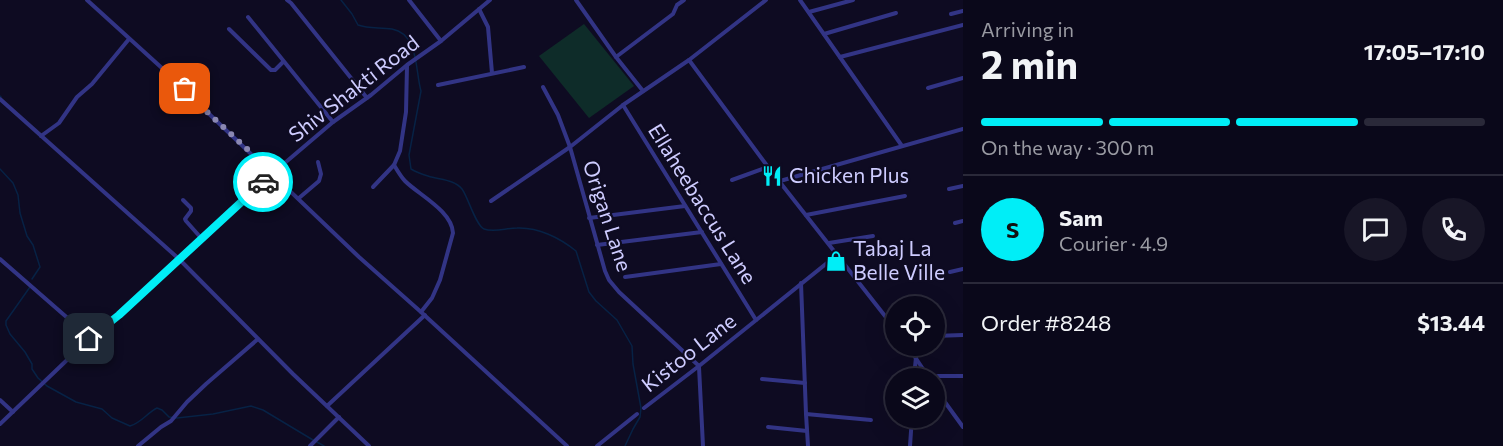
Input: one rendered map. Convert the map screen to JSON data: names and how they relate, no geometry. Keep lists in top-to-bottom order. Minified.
{"streets":{"street":["Shiv Shakti Road","Ellaheebaccus Lane","Origan Lane","Kistoo Lane"]},"crossings":[["Ellaheebaccus Lane","Kistoo Lane"],["Origan Lane","Kistoo Lane"]],"places":{"restaurant":["Chicken Plus"],"shop":["Tabaj La Belle Ville"]},"page":{"heading":["2 min","Arriving in","17:05–17:10"],"panel":["Sam","Courier · 4.9","Order #8248","$13.44"],"bar":"On the way · 300 m","round":"S"}}
